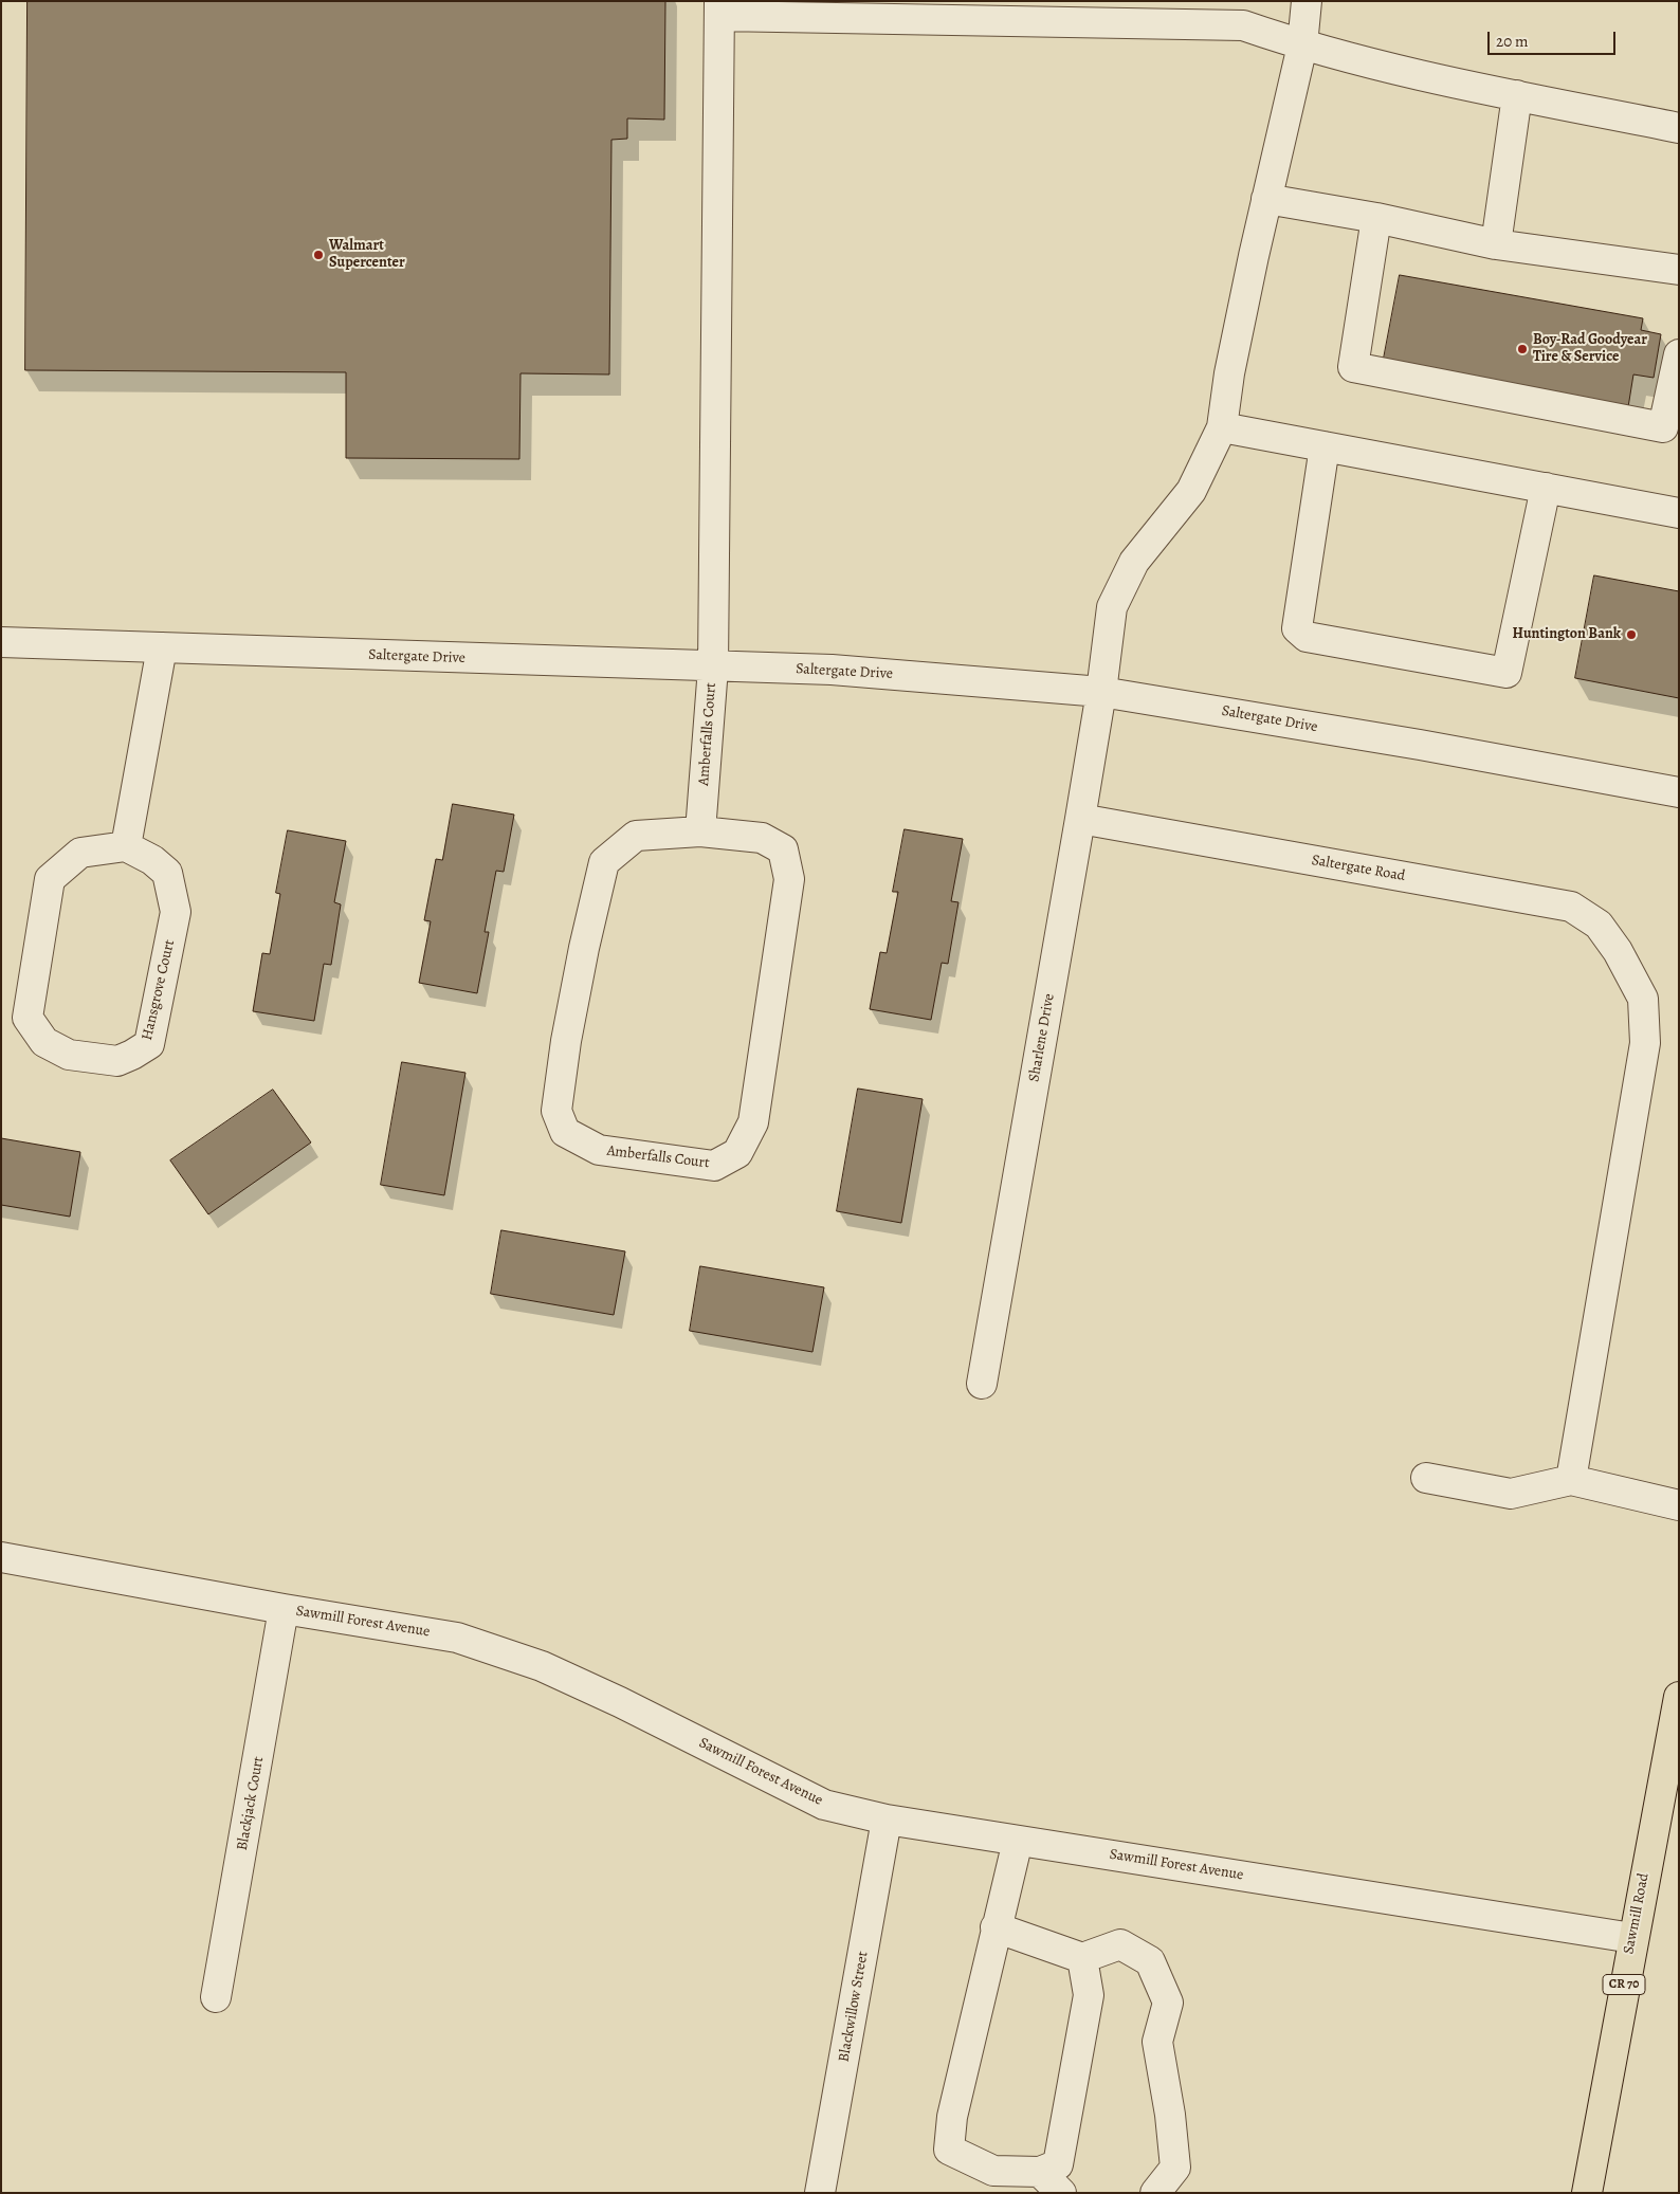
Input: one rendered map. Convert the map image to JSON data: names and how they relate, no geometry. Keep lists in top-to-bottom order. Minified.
{"streets":{"main road":["Sawmill Road","CR 70"],"street":["Saltergate Drive","Amberfalls Court","Saltergate Road","Hansgrove Court","Sharlene Drive","Sawmill Forest Avenue","Blackjack Court","Blackwillow Street"]},"crossings":[["Saltergate Drive","Amberfalls Court"],["Saltergate Drive","Sharlene Drive"],["Saltergate Road","Sharlene Drive"],["Sawmill Forest Avenue","Blackjack Court"],["Sawmill Forest Avenue","Sawmill Road"],["Sawmill Forest Avenue","Blackwillow Street"]],"places":["Walmart Supercenter","Boy-Rad Goodyear Tire & Service","Huntington Bank"],"scale_bar":"20 m"}
